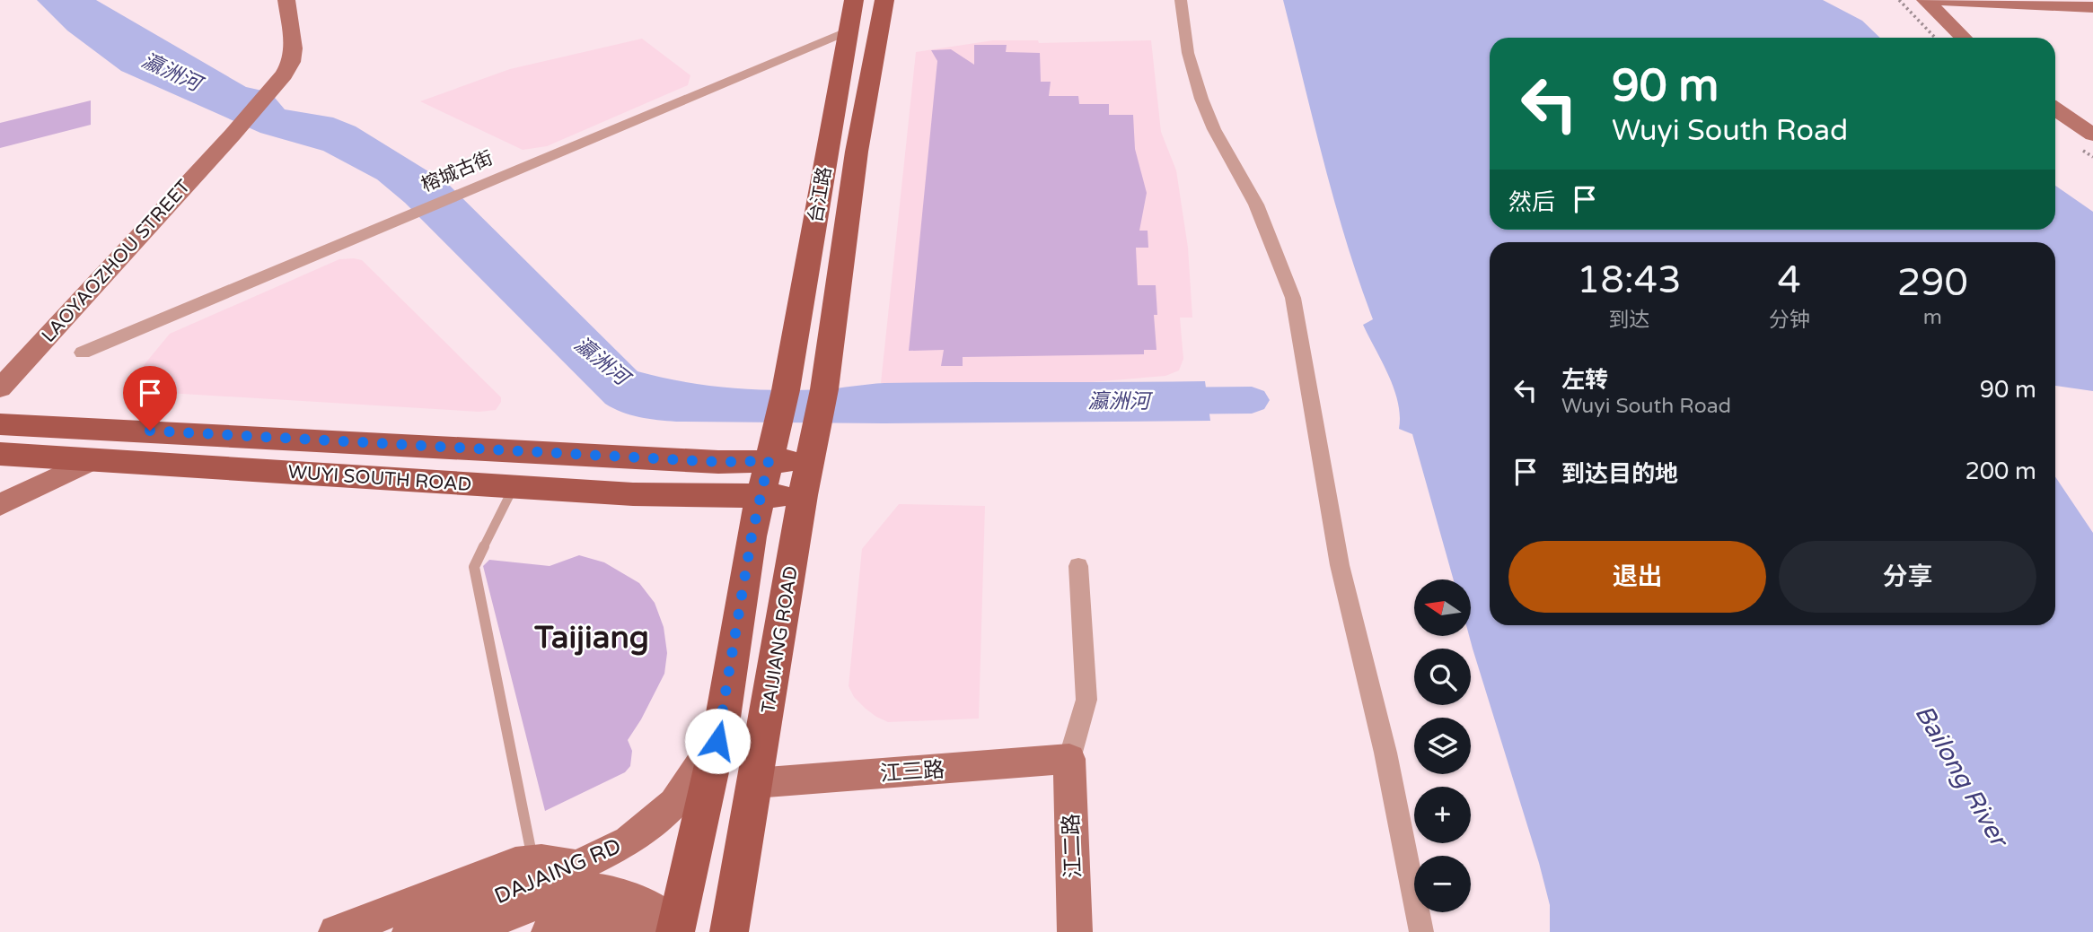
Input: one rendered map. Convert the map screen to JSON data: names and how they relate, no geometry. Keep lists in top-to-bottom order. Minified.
{"streets":{"main road":["台江路","WUYI SOUTH ROAD","TAIJIANG ROAD"],"street":["榕城古街","LAOYAOZHOU STREET","江三路","江二路","DAJAING RD"]},"crossings":[["榕城古街","台江路"],["台江路","WUYI SOUTH ROAD"],["WUYI SOUTH ROAD","TAIJIANG ROAD"],["TAIJIANG ROAD","江三路"],["江三路","江二路"]],"districts":["Taijiang"],"water":["瀛洲河","Bailong River"],"north":"left","page":{"turn":["90 m","Wuyi South Road"],"then":"然后","eta":["18:43","到达","4","分钟","290","m"],"list":[{"name":"左转","note":"Wuyi South Road","value":"90 m"},{"name":"到达目的地","value":"200 m"}],"buttons":["退出","分享"],"map_buttons":["+","−"]}}
